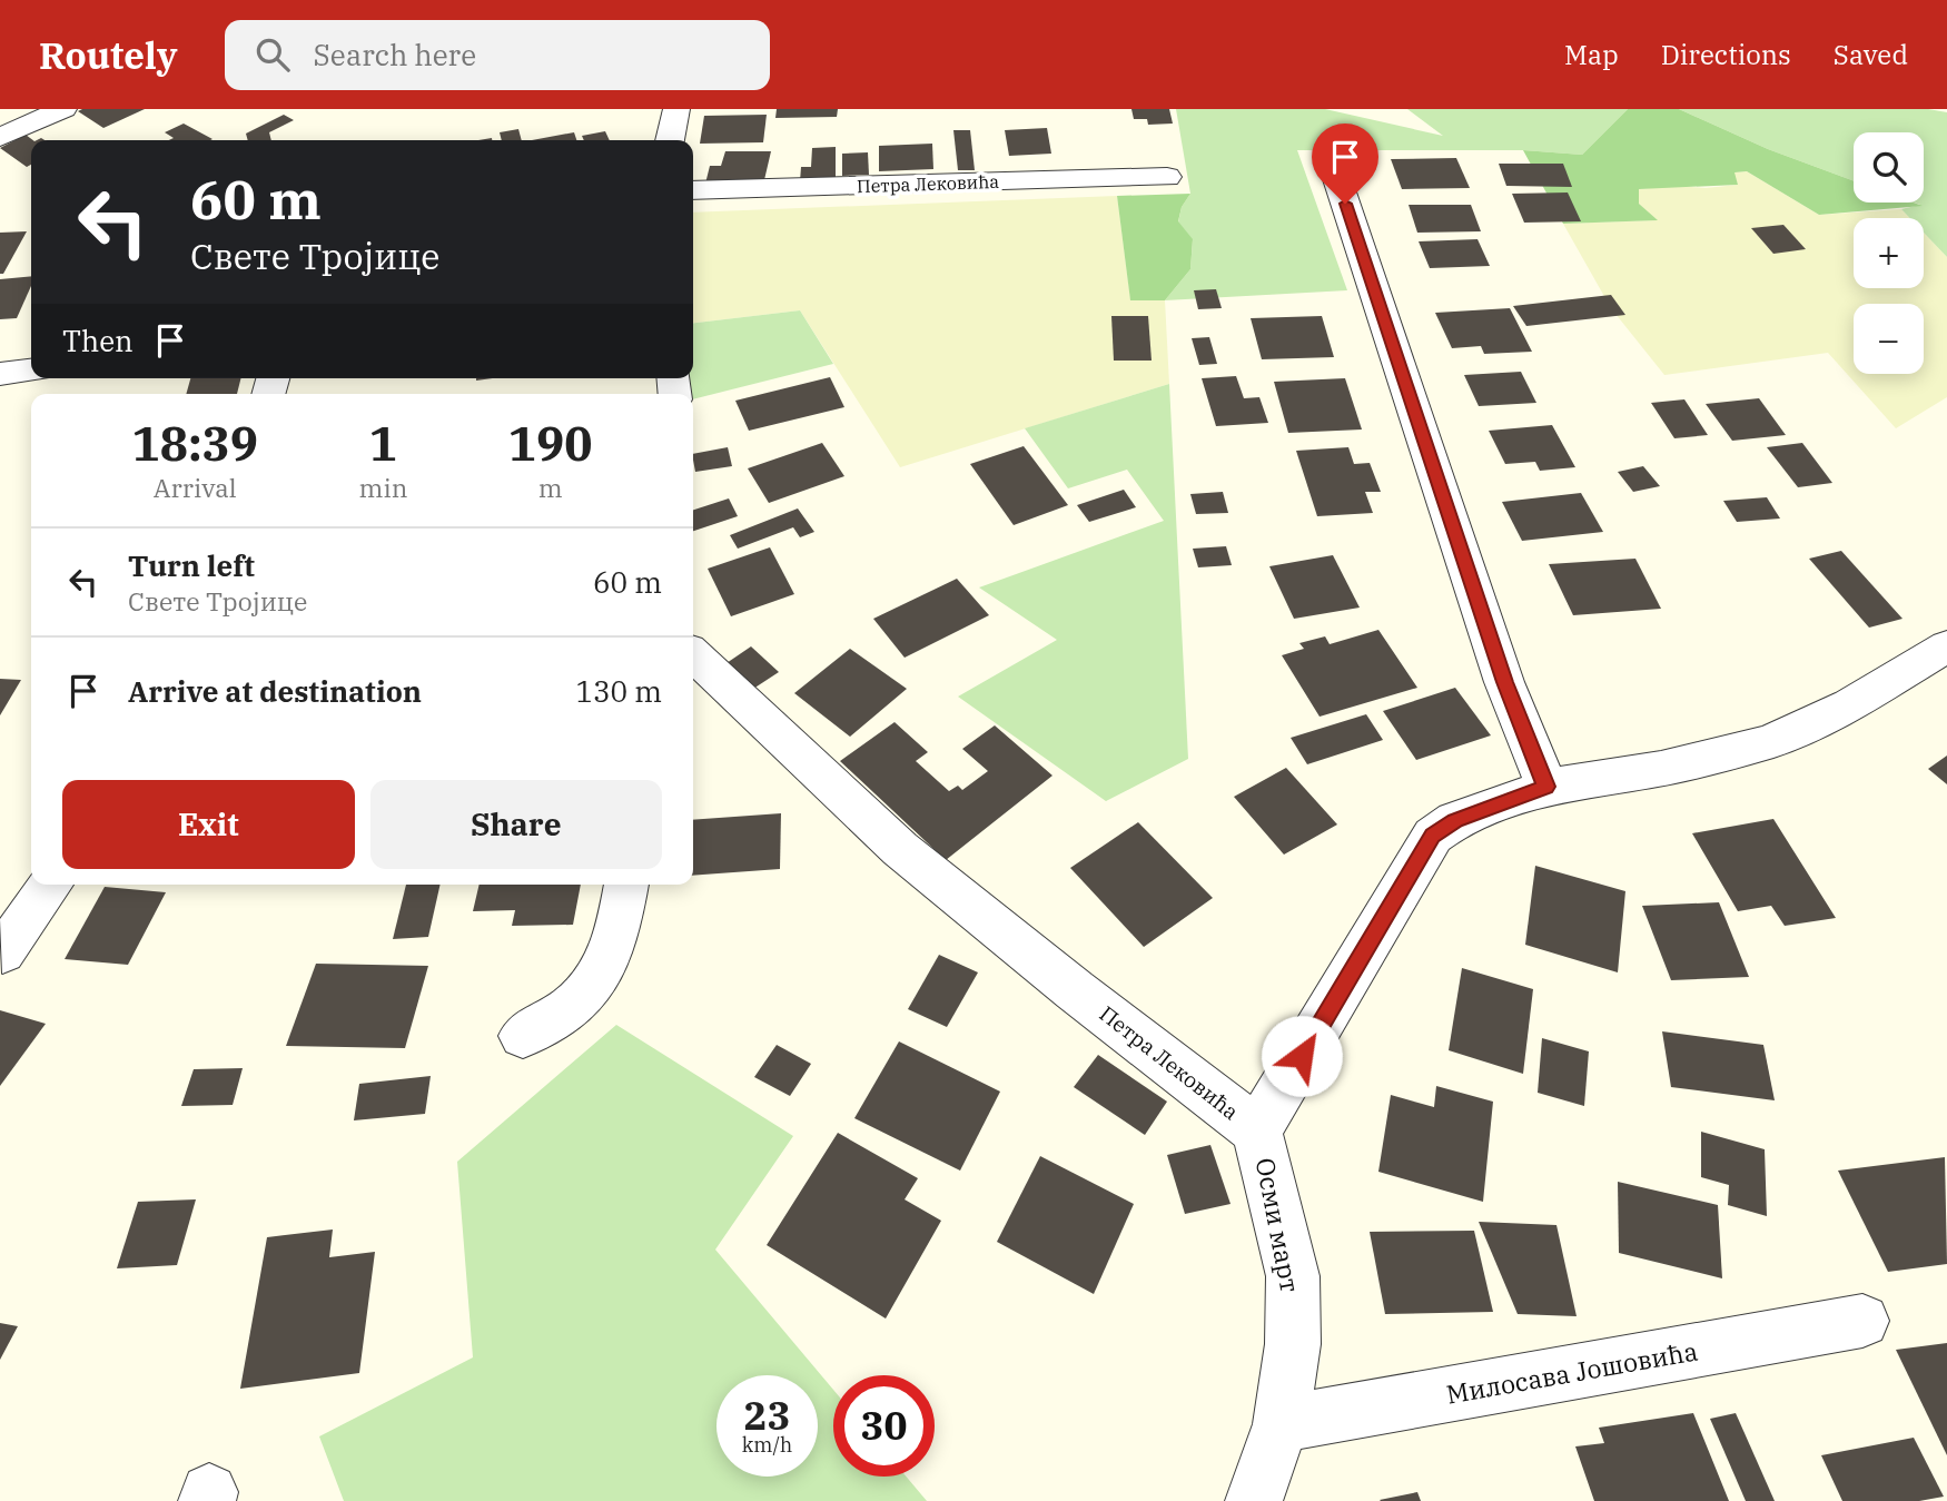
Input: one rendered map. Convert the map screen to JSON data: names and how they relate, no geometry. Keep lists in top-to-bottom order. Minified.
{"streets":{"street":["Петра Лековића","Осми март","Милосава Јошовића"]},"crossings":[["Петра Лековића","Осми март"],["Осми март","Милосава Јошовића"]],"page":{"header":"Routely","search":"Search here","nav":["Map","Directions","Saved"],"map_buttons":["+","−"],"turn":["60 m","Свете Тројице"],"then":"Then","eta":["18:39","Arrival","1","min","190","m"],"list":[{"name":"Turn left","note":"Свете Тројице","value":"60 m"},{"name":"Arrive at destination","value":"130 m"}],"buttons":["Exit","Share"],"speed":"23 km/h","limit":"30"}}
